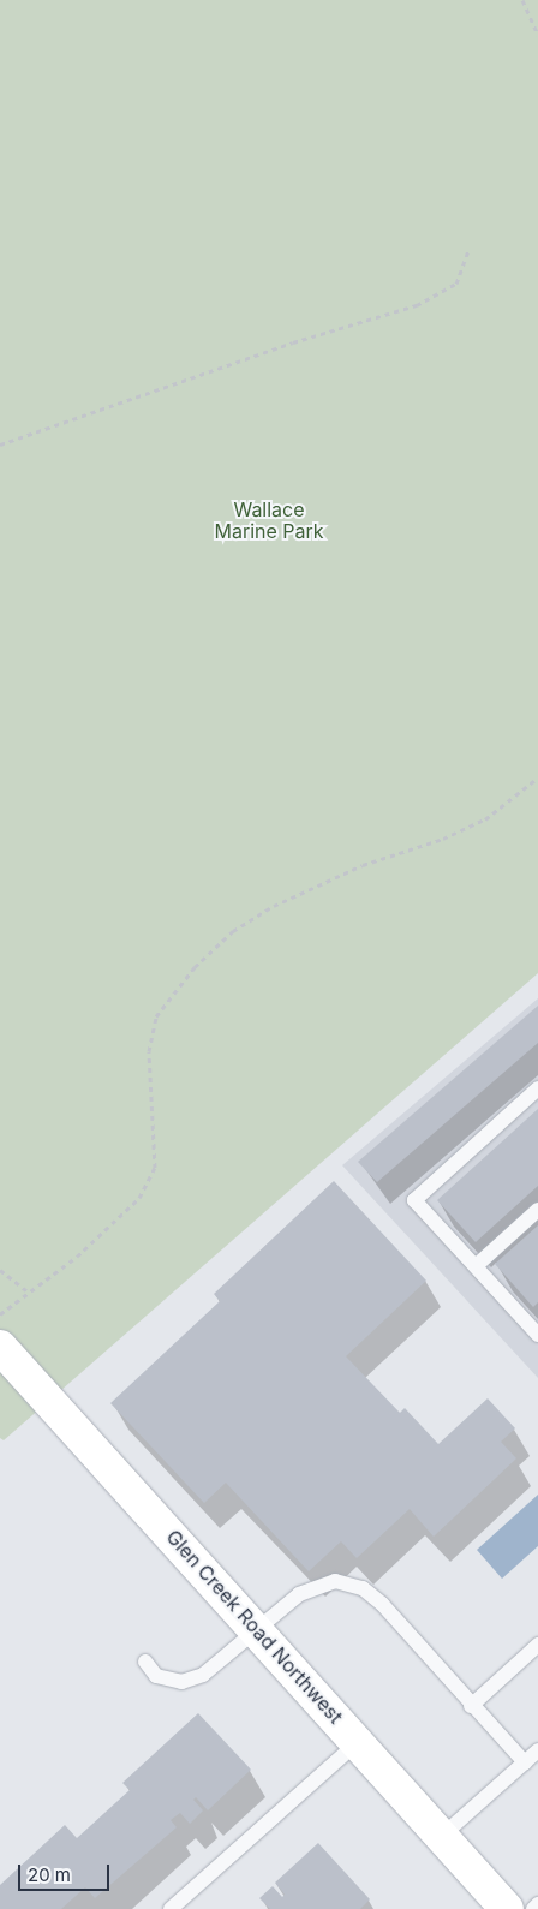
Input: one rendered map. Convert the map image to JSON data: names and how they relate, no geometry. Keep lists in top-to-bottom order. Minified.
{"streets":{"street":["Glen Creek Road Northwest"]},"parks":["Wallace Marine Park"],"scale_bar":"20 m"}
